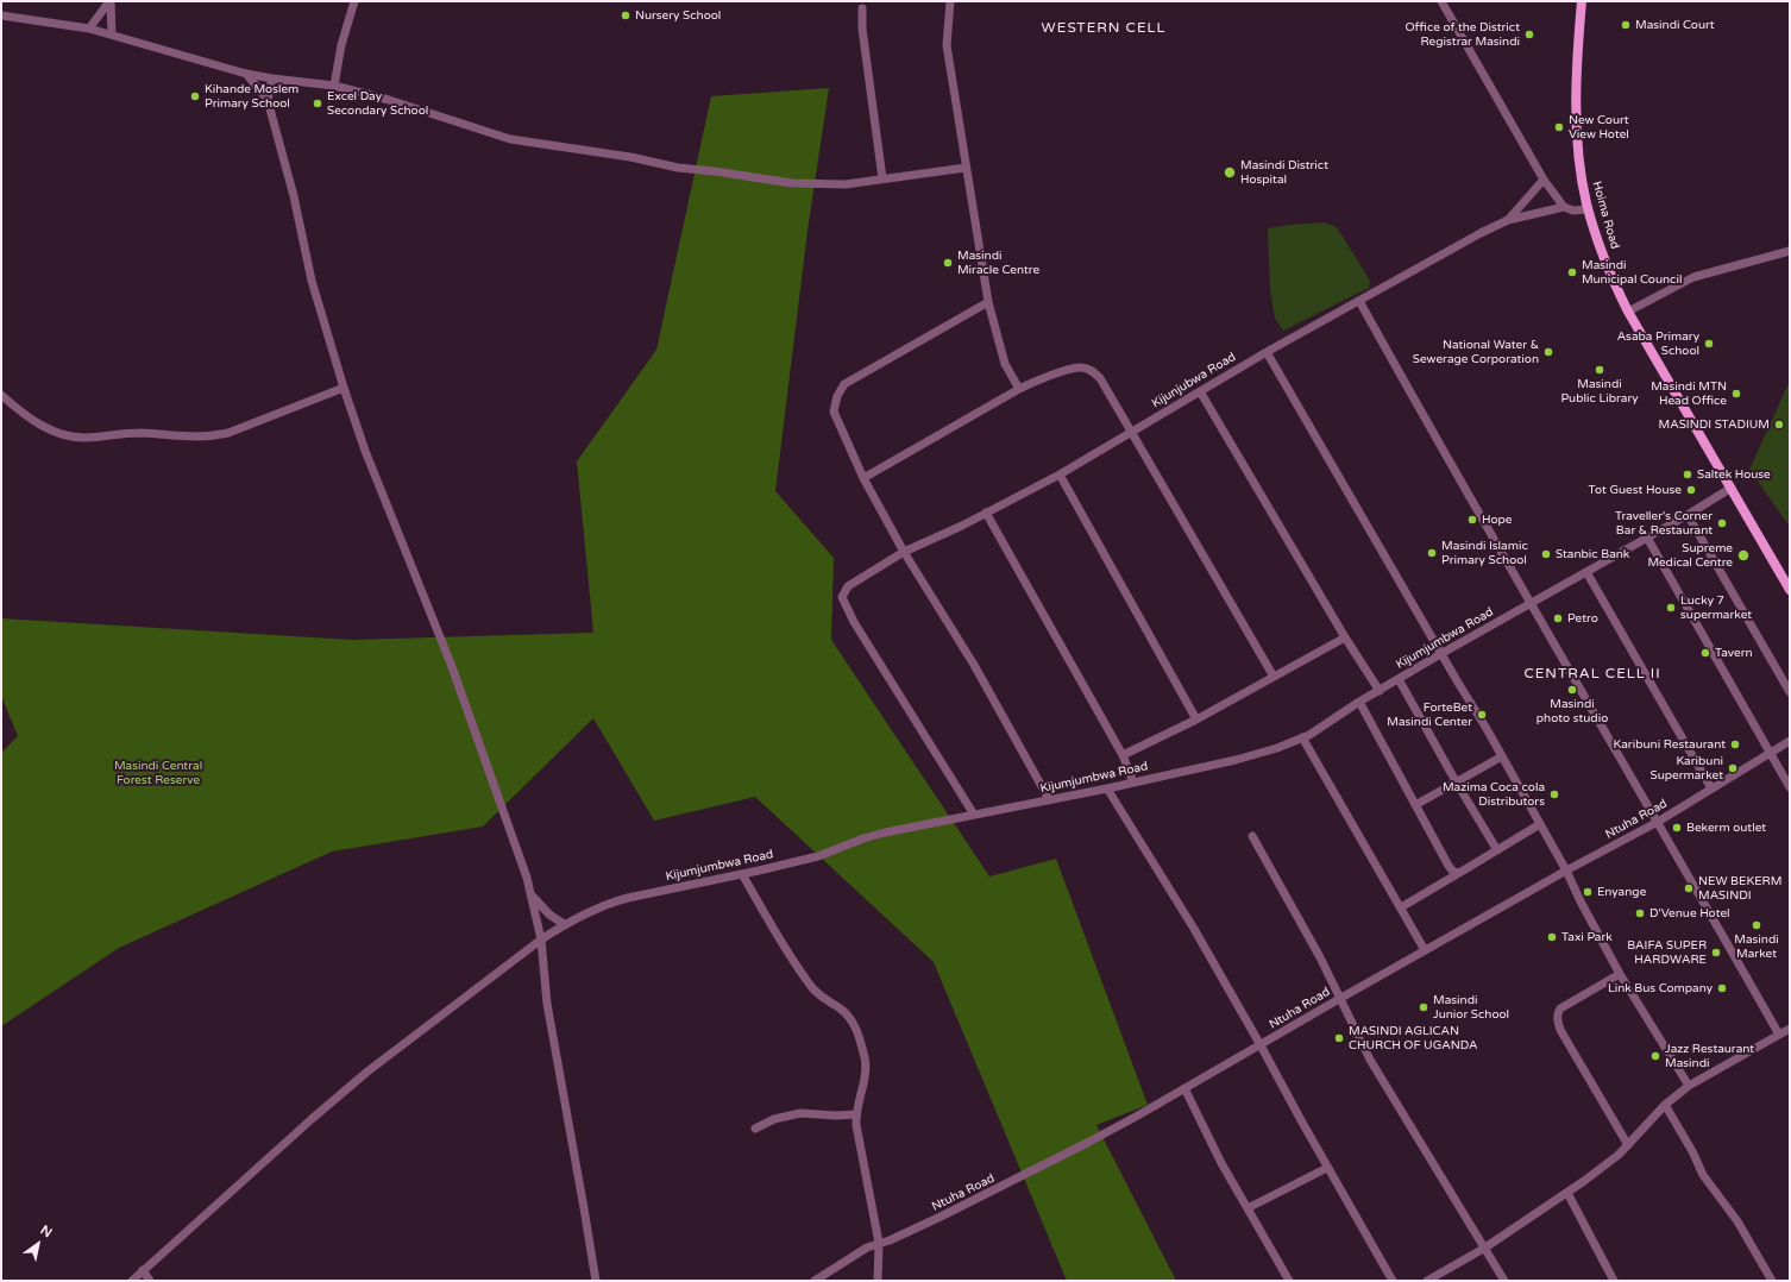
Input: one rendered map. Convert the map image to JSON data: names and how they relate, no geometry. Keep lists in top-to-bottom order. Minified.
{"streets":{"main road":["Hoima Road"],"street":["Kijunjubwa Road","Kijumjumbwa Road","Ntuha Road"]},"crossings":[["Hoima Road","Kijunjubwa Road"],["Hoima Road","Kijumjumbwa Road"],["Kijunjubwa Road","Kijumjumbwa Road"]],"districts":["WESTERN CELL","CENTRAL CELL II"],"parks":["Masindi Central Forest Reserve"],"places":["Nursery School","Masindi Court","Office of the District Registrar Masindi","Kihande Moslem Primary School","Excel Day Secondary School","New Court View Hotel","Masindi District Hospital","Masindi Miracle Centre","Masindi Municipal Council","Asaba Primary School","National Water & Sewerage Corporation","Masindi Public Library","Masindi MTN Head Office","MASINDI STADIUM","Saltek House","Tot Guest House","Hope","Traveller's Corner Bar & Restaurant","Masindi Islamic Primary School","Stanbic Bank","Supreme Medical Centre","Lucky 7 supermarket","Petro","Tavern","Masindi photo studio","ForteBet Masindi Center","Karibuni Restaurant","Karibuni Supermarket","Mazima Coca cola Distributors","Bekerm outlet","NEW BEKERM MASINDI","Enyange","D'Venue Hotel","Masindi Market","Taxi Park","BAIFA SUPER HARDWARE","Link Bus Company","Masindi Junior School","MASINDI AGLICAN CHURCH OF UGANDA","Jazz Restaurant Masindi"],"north":"top right"}
